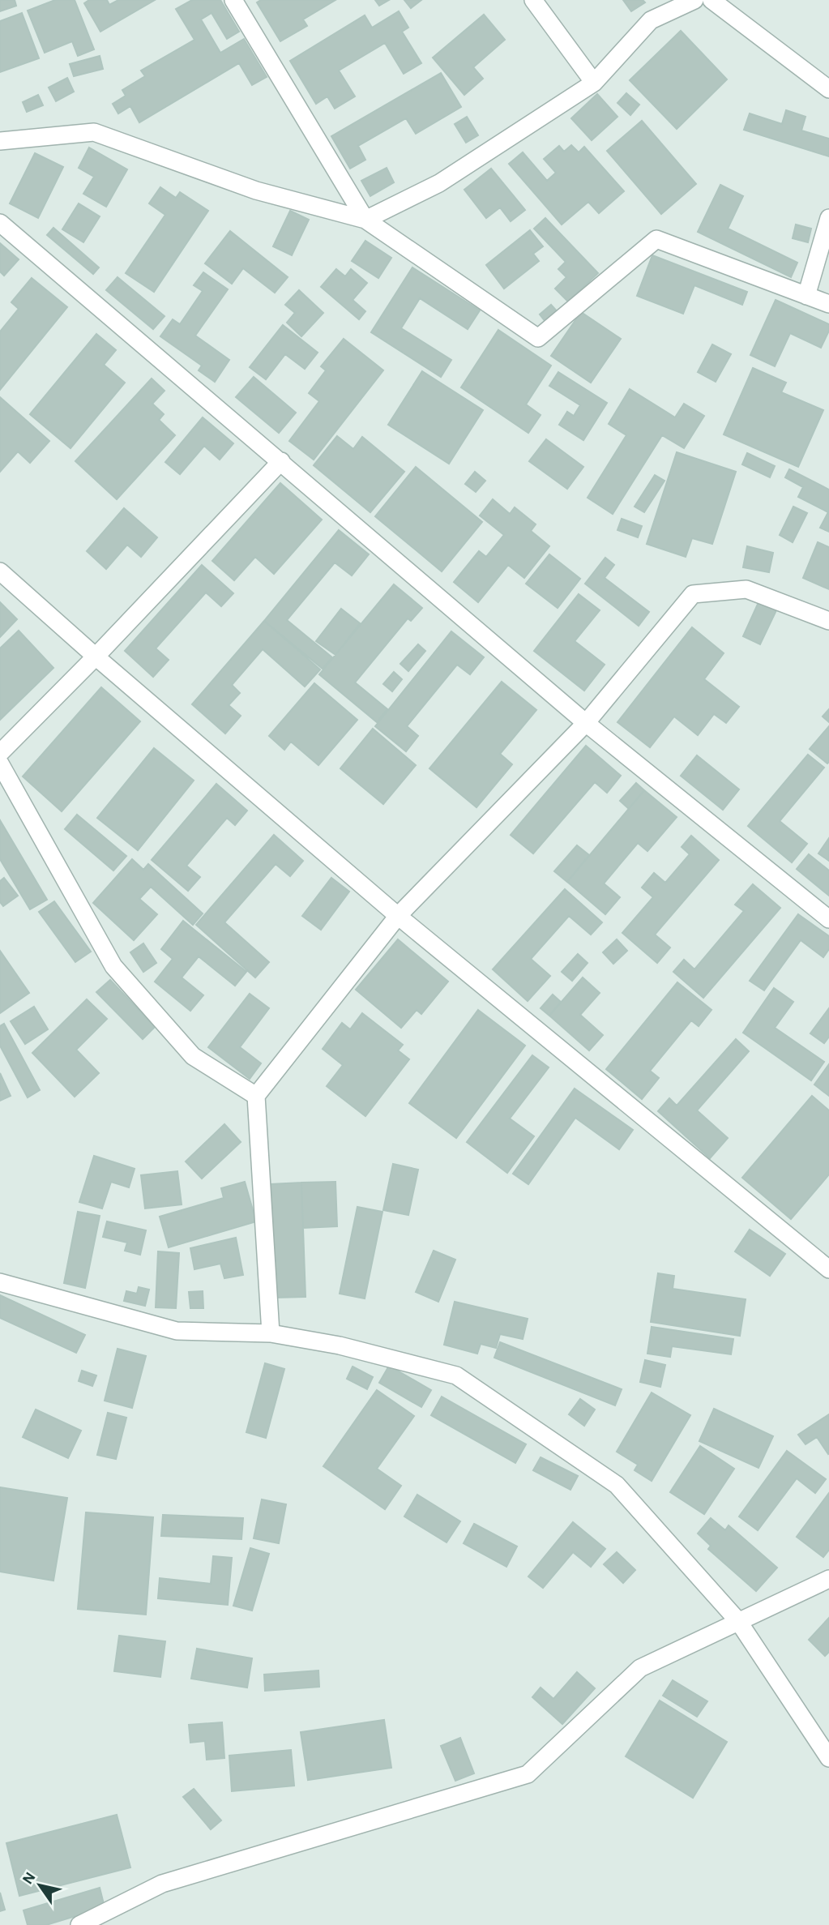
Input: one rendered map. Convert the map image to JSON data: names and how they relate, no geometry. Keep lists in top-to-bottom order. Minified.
{"north":"top left"}
